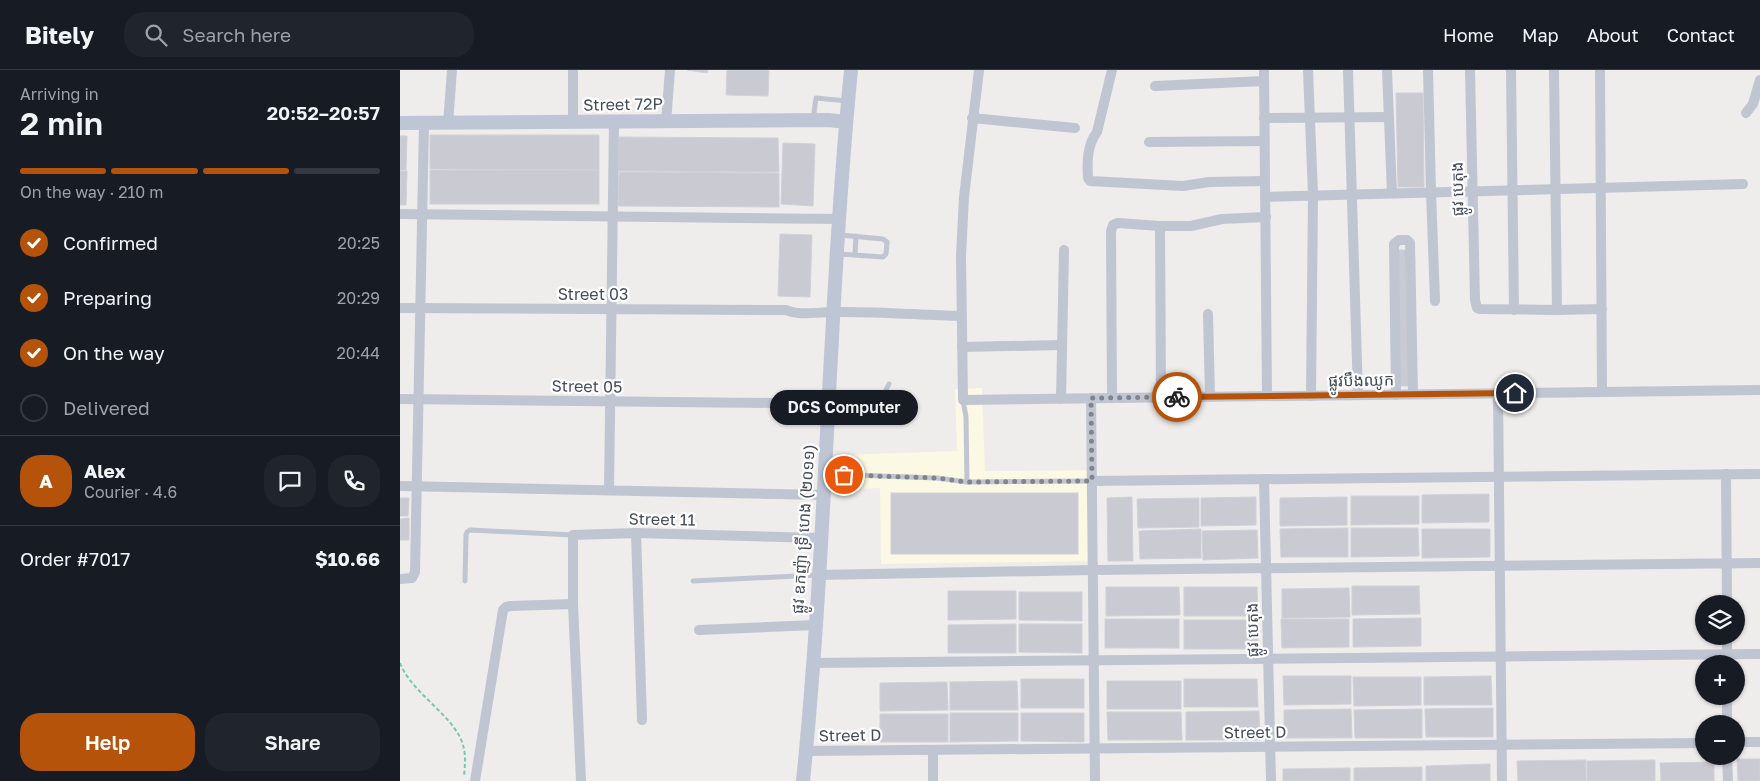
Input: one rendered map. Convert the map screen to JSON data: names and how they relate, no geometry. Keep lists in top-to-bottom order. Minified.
{"streets":{"main road":["Street 72P","ផ្លូវ ឧកញ៉ា ទ្រី ហេង (២០១១)"],"street":["ផ្លូវ បេតុង","Street 03","ផ្លូវបឹងឈូក","Street 05","Street 11","Street D"]},"crossings":[["Street 72P","ផ្លូវ ឧកញ៉ា ទ្រី ហេង (២០១១)"],["ផ្លូវ បេតុង","Street D"],["Street 03","ផ្លូវ ឧកញ៉ា ទ្រី ហេង (២០១១)"],["Street 05","ផ្លូវ ឧកញ៉ា ទ្រី ហេង (២០១១)"],["Street 11","ផ្លូវ ឧកញ៉ា ទ្រី ហេង (២០១១)"],["ផ្លូវ ឧកញ៉ា ទ្រី ហេង (២០១១)","Street D"]],"places":["DCS Computer"],"page":{"header":"Bitely","search":"Search here","nav":["Home","Map","About","Contact"],"heading":["2 min","Arriving in","20:52–20:57"],"panel":["Alex","Courier · 4.6","Order #7017","$10.66"],"bar":"On the way · 210 m","list":[["Confirmed","20:25"],["Preparing","20:29"],["On the way","20:44"],"Delivered"],"bubble":"DCS Computer","round":"A","map_buttons":["+","−"],"buttons":["Help","Share"]}}
